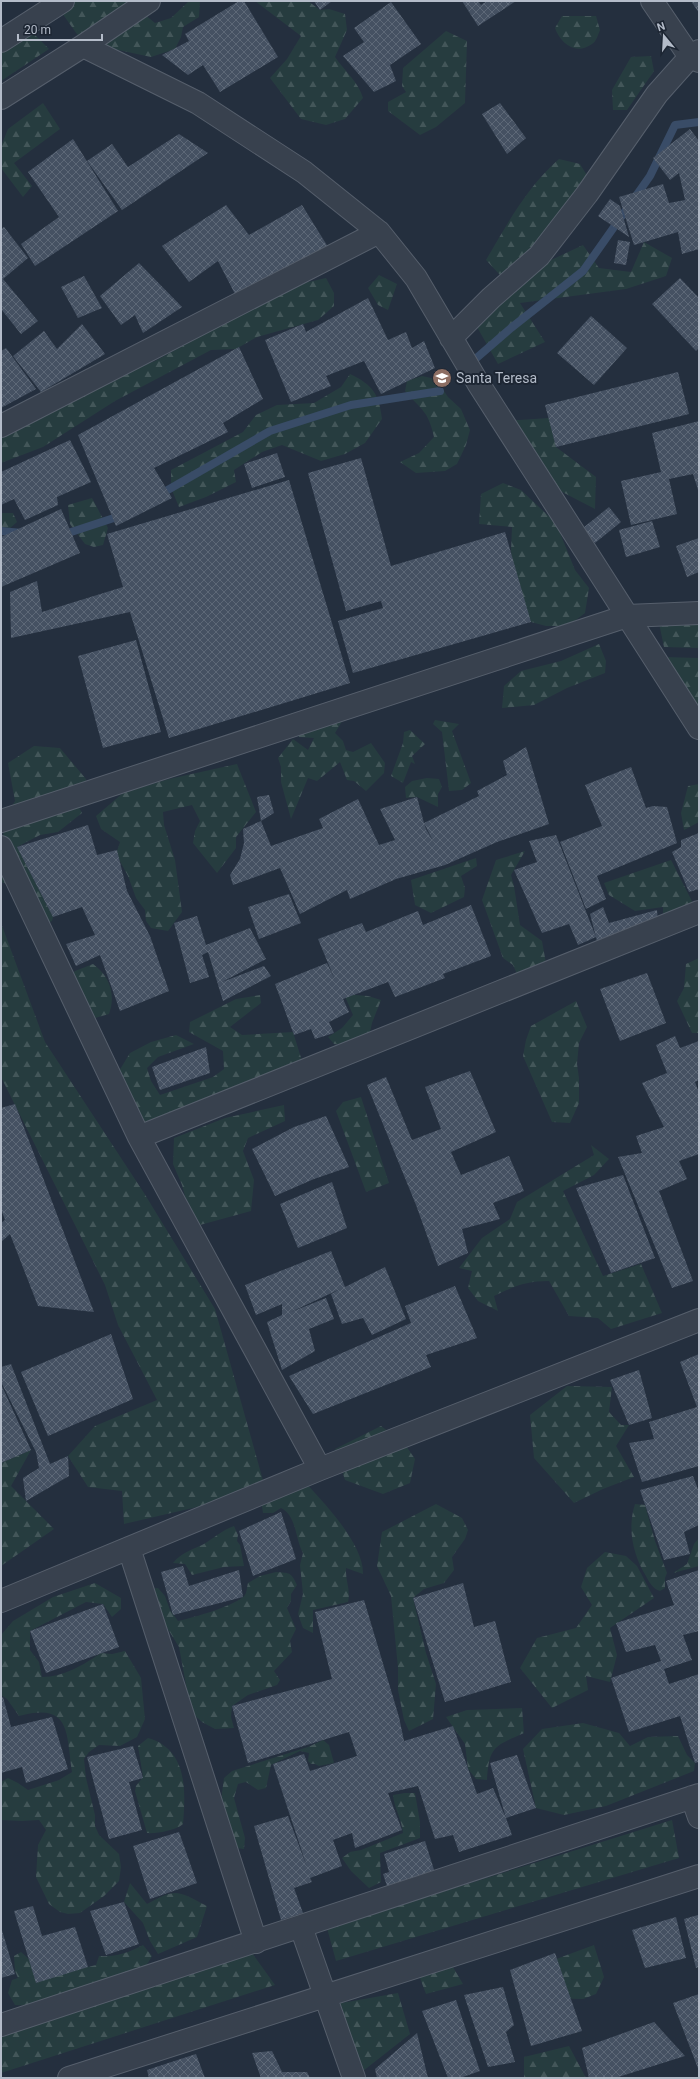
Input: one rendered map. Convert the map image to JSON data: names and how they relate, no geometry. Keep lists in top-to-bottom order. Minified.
{"places":{"school or university":["Santa Teresa"]},"scale_bar":"20 m","north":"top"}
